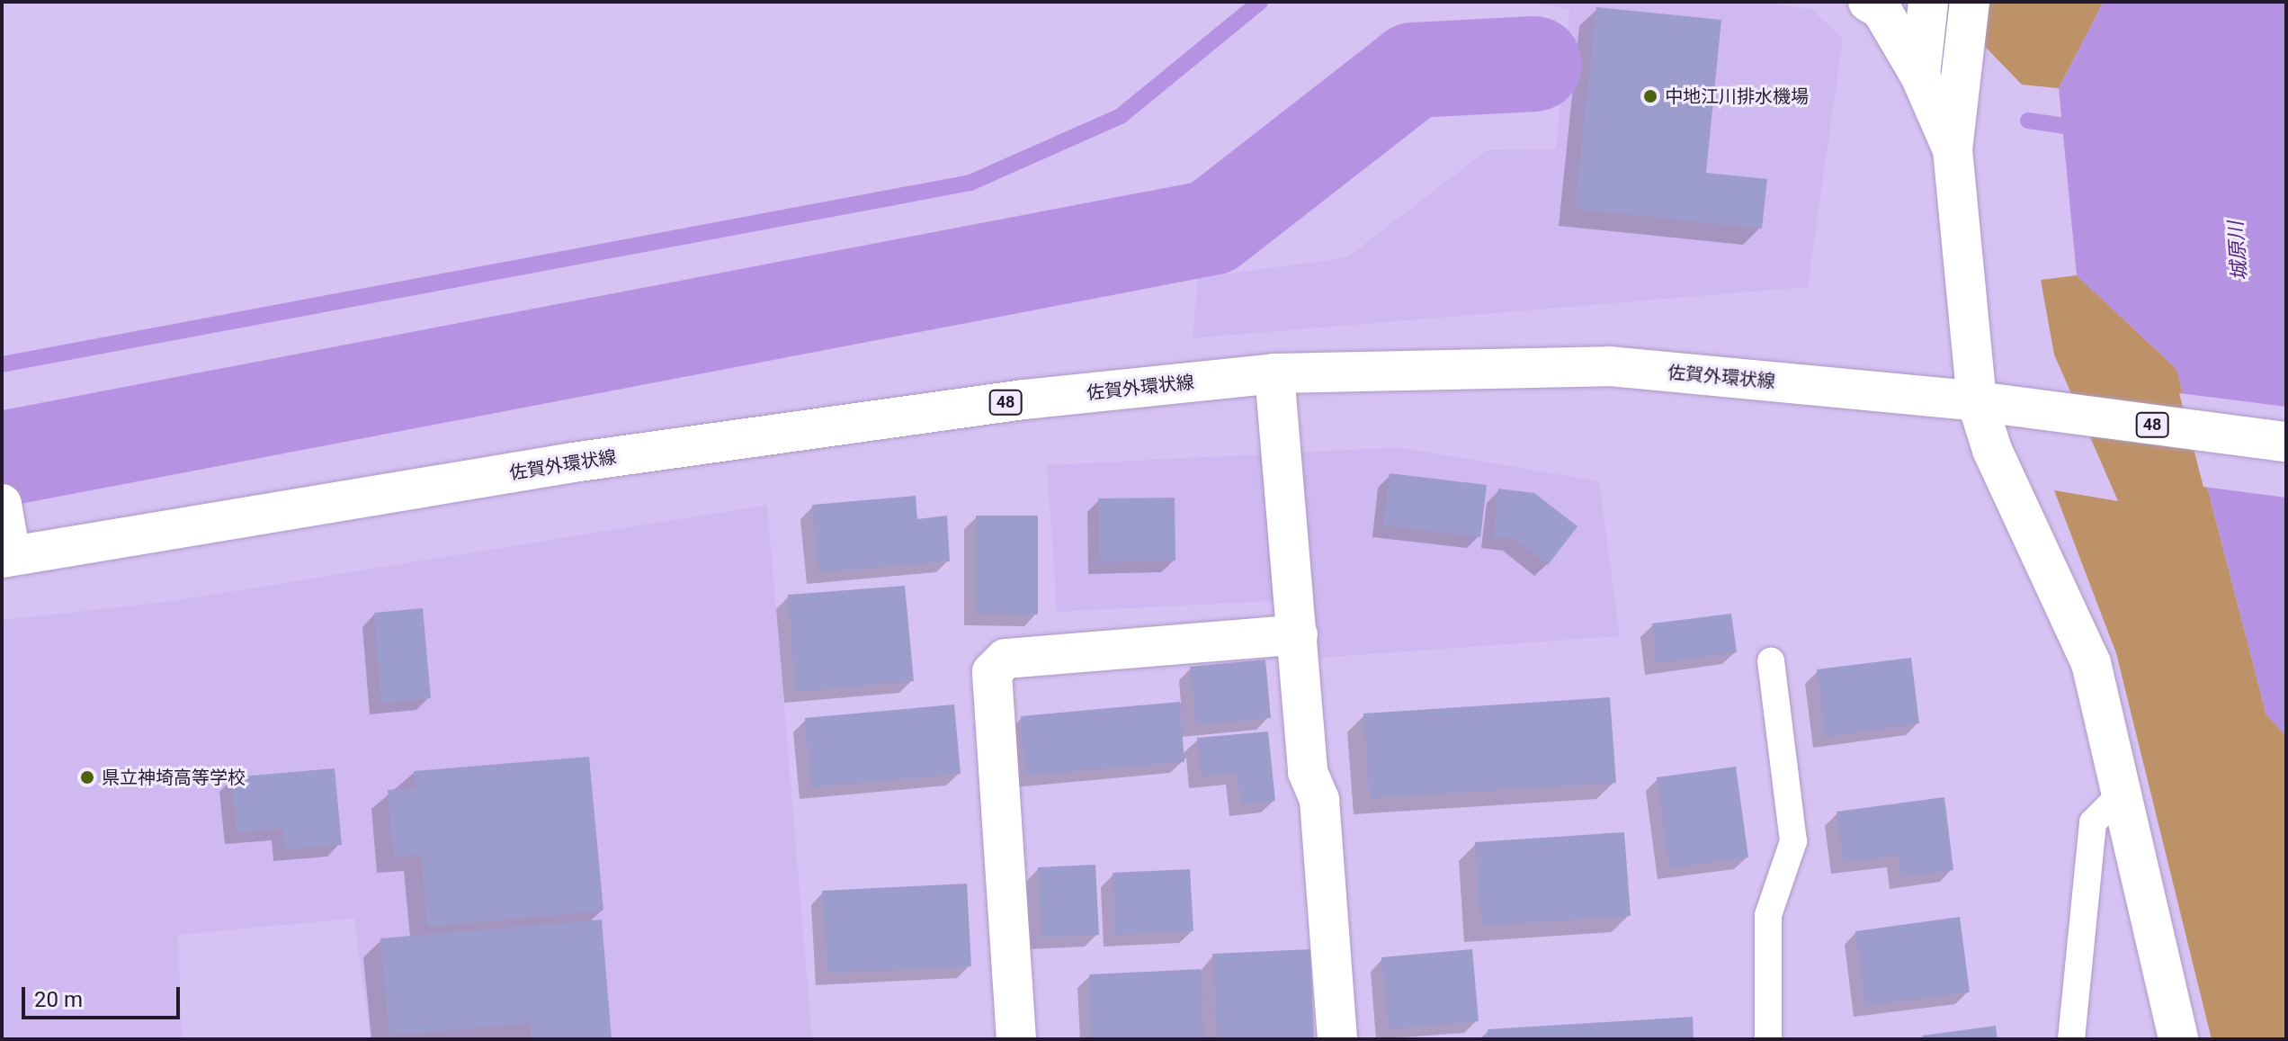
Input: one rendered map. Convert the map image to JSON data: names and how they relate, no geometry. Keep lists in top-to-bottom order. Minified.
{"streets":{"street":["佐賀外環状線","48"]},"water":["城原川"],"places":["中地江川排水機場","県立神埼高等学校"],"scale_bar":"20 m"}
